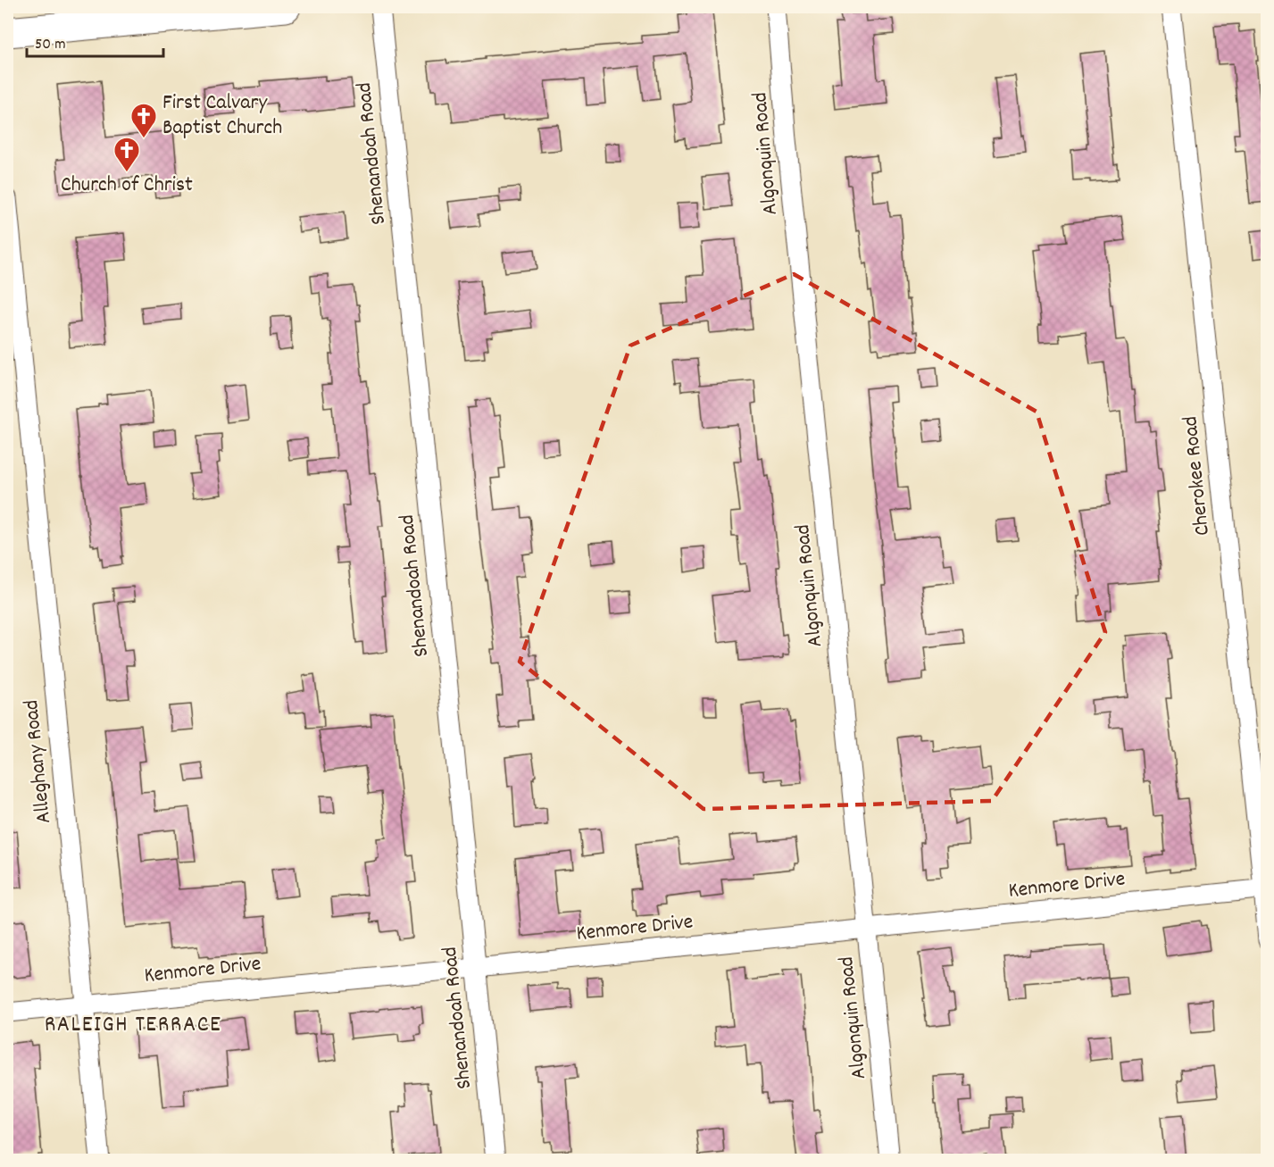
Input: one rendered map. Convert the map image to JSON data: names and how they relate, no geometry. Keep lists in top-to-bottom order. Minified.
{"streets":{"street":["Shenandoah Road","Algonquin Road","Cherokee Road","Alleghany Road","Kenmore Drive"]},"crossings":[["Shenandoah Road","Kenmore Drive"],["Algonquin Road","Kenmore Drive"],["Cherokee Road","Kenmore Drive"],["Alleghany Road","Kenmore Drive"]],"districts":["RALEIGH TERRACE"],"places":{"church":["First Calvary Baptist Church","Church of Christ"]},"scale_bar":"50 m"}
